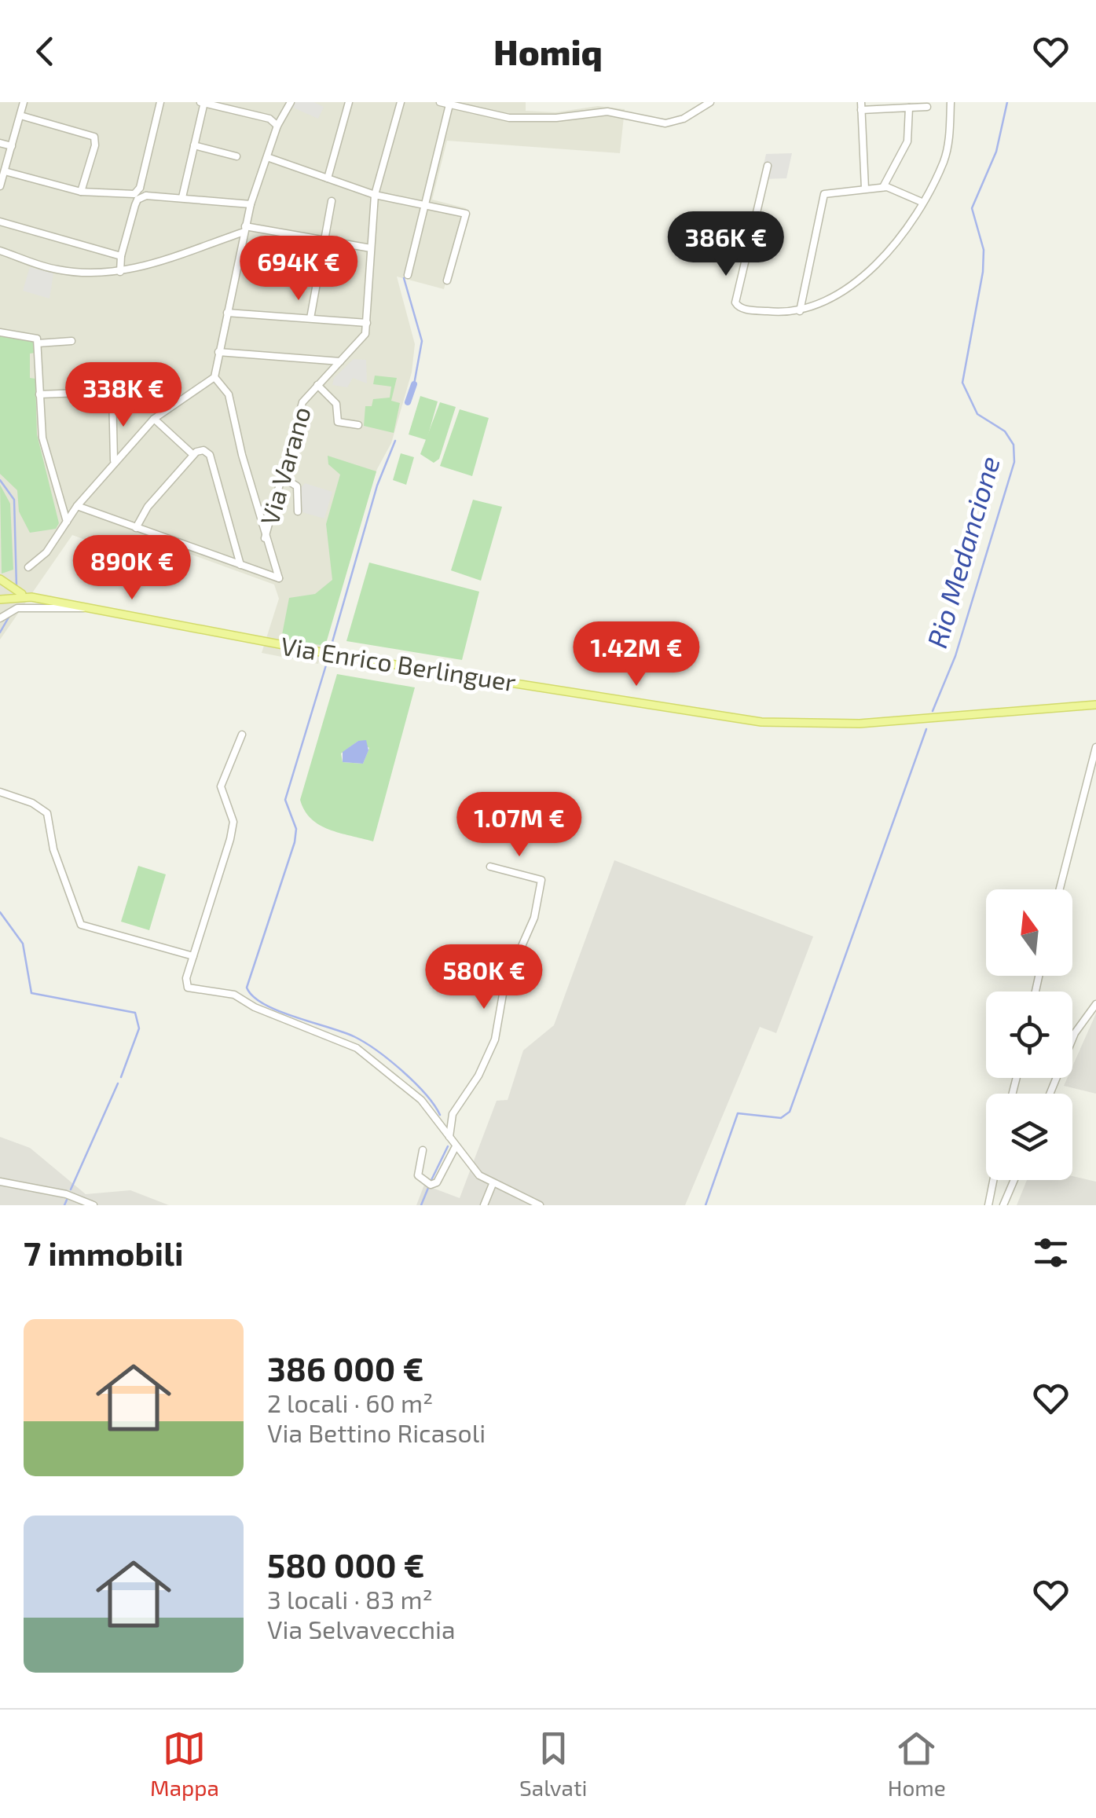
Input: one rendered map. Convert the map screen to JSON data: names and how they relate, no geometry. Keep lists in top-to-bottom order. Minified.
{"streets":{"main road":["Via Enrico Berlinguer"],"street":["Via Varano"]},"water":["Rio Medancione"],"north":"top","page":{"header":"Homiq","price":["386K €","694K €","338K €","890K €","1.42M €","1.07M €","580K €"],"heading":"7 immobili","list":[{"name":"386 000 €","note":"2 locali · 60 m² · Via Bettino Ricasoli"},{"name":"580 000 €","note":"3 locali · 83 m² · Via Selvavecchia"}],"tabs":["Mappa","Salvati","Home"]}}
